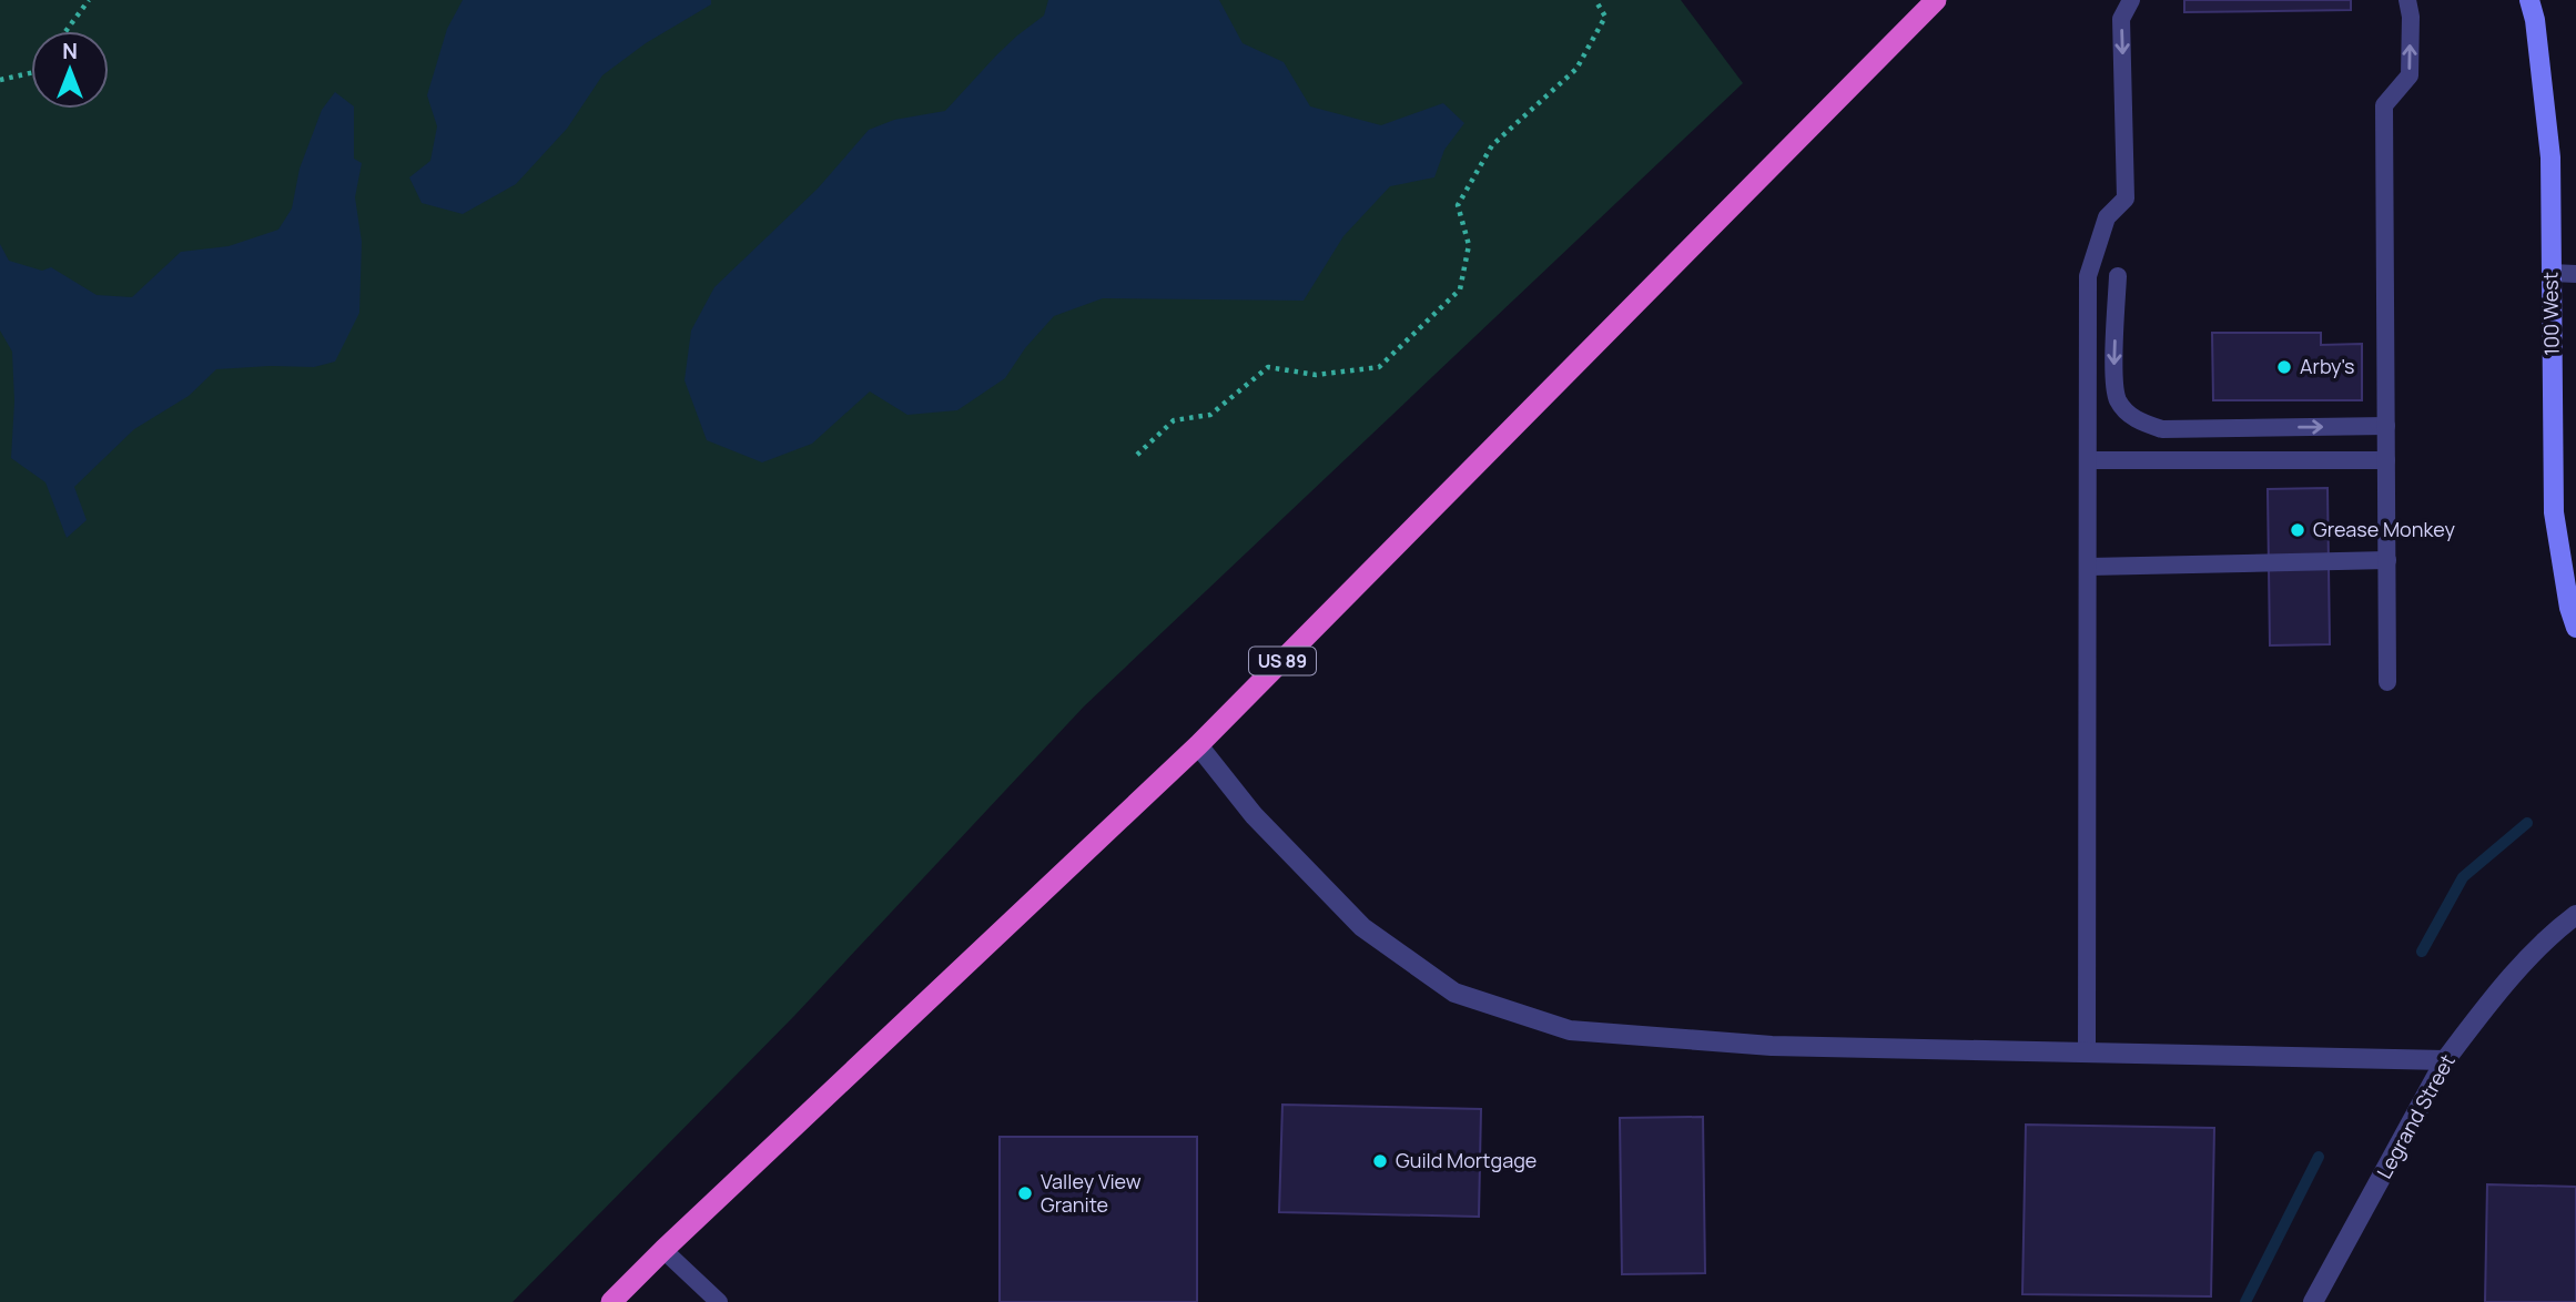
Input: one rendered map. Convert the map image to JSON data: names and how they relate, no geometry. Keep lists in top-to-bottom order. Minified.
{"streets":{"highway":["US 89"],"main road":["100 West"],"street":["Legrand Street"]},"places":["Arby's","Grease Monkey","Guild Mortgage","Valley View Granite"],"north":"top"}
